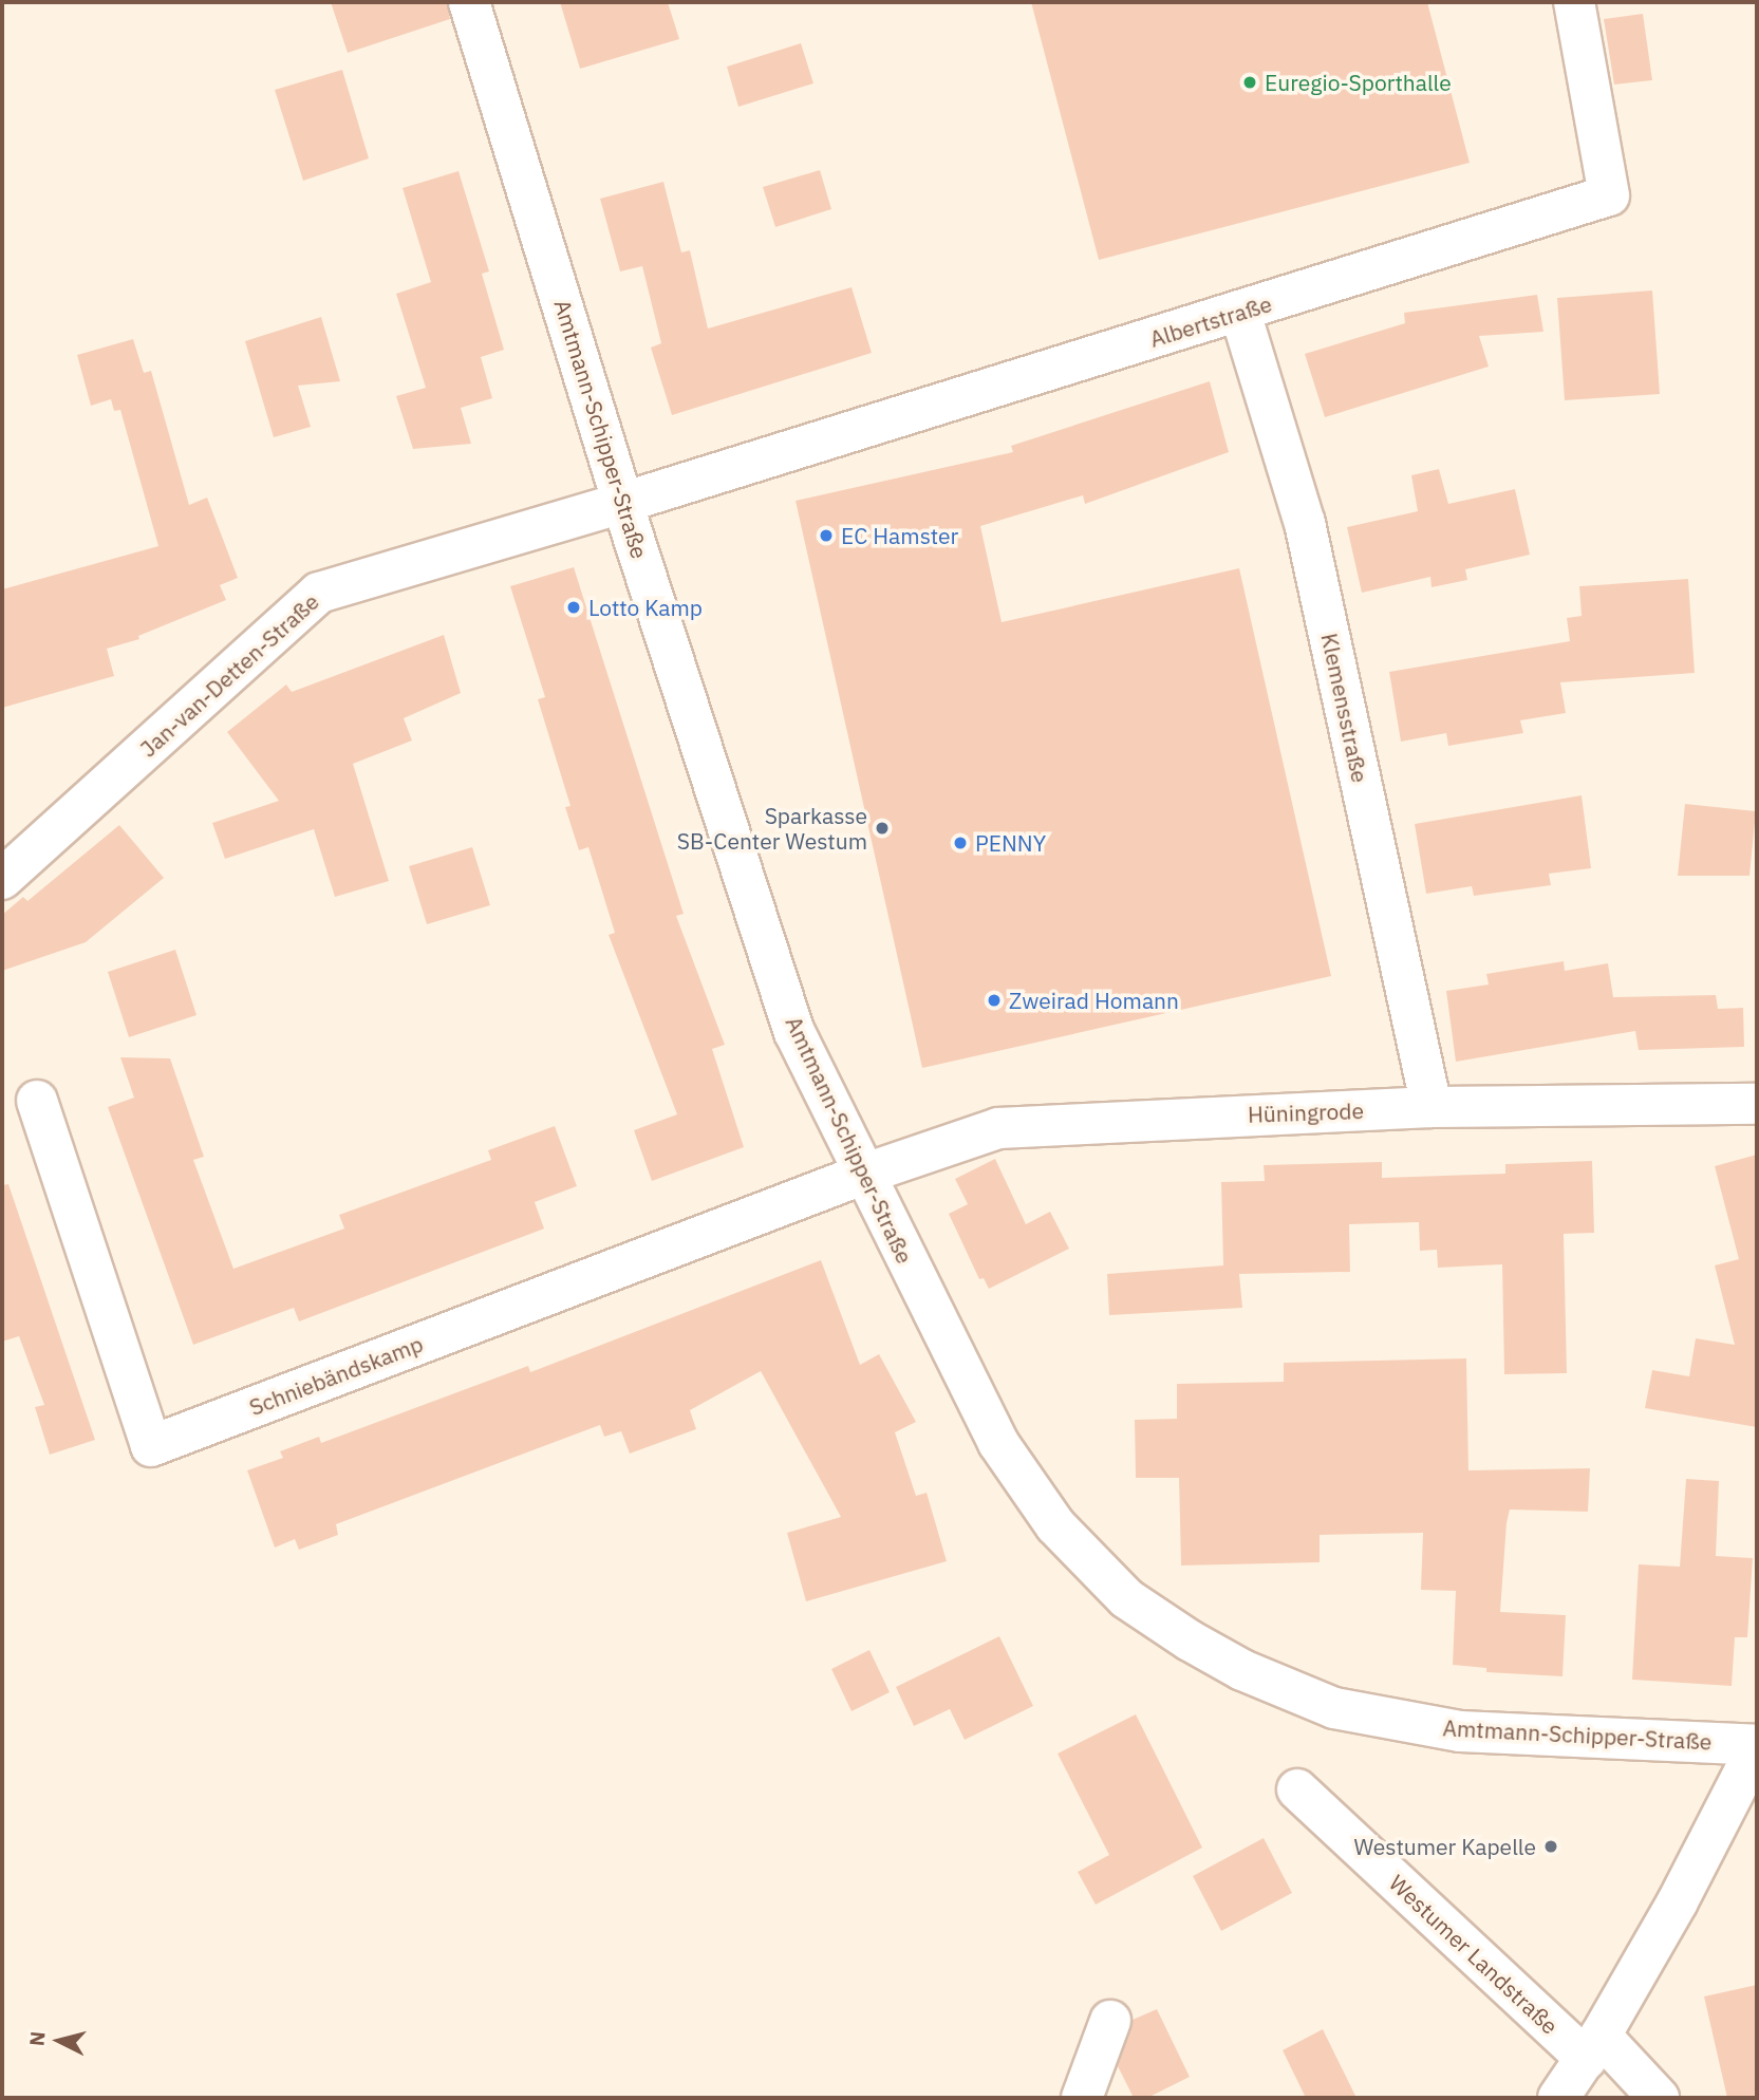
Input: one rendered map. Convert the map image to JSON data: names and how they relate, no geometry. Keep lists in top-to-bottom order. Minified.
{"streets":{"street":["Albertstraße","Amtmann-Schipper-Straße","Jan-van-Detten-Straße","Klemensstraße","Hüningrode","Schniebändskamp","Westumer Landstraße"]},"crossings":[["Albertstraße","Amtmann-Schipper-Straße"],["Albertstraße","Jan-van-Detten-Straße"],["Albertstraße","Klemensstraße"],["Amtmann-Schipper-Straße","Jan-van-Detten-Straße"],["Amtmann-Schipper-Straße","Hüningrode"],["Amtmann-Schipper-Straße","Schniebändskamp"],["Klemensstraße","Hüningrode"],["Hüningrode","Schniebändskamp"]],"places":["Euregio-Sporthalle","EC Hamster","Lotto Kamp","Sparkasse SB-Center Westum","PENNY","Zweirad Homann","Westumer Kapelle"],"north":"left"}
